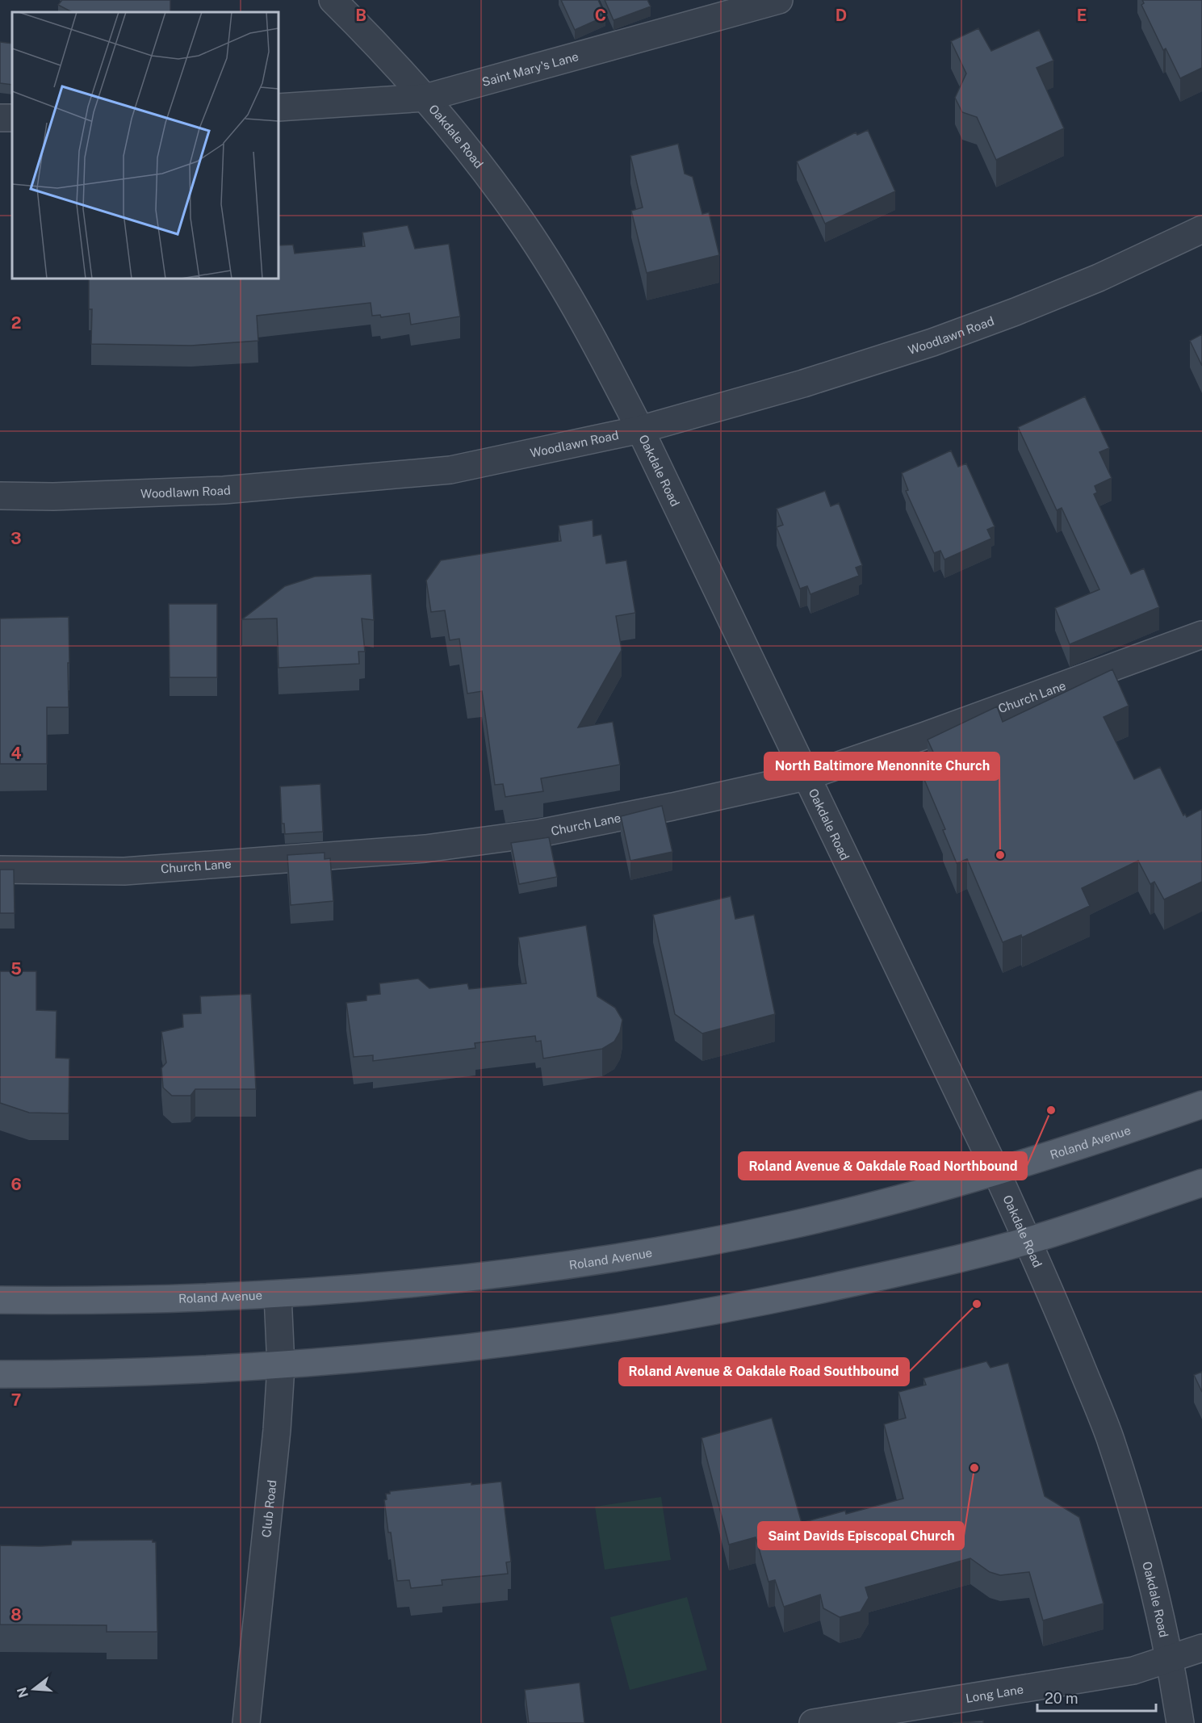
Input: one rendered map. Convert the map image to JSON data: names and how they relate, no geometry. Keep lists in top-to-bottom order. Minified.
{"streets":{"main road":["Roland Avenue"],"street":["Saint Mary's Lane","Oakdale Road","Woodlawn Road","Church Lane","Club Road","Long Lane"]},"crossings":[["Saint Mary's Lane","Oakdale Road"],["Oakdale Road","Woodlawn Road"],["Oakdale Road","Church Lane"],["Oakdale Road","Roland Avenue"],["Oakdale Road","Long Lane"],["Roland Avenue","Club Road"]],"places":["North Baltimore Menonnite Church","Roland Avenue & Oakdale Road Northbound","Roland Avenue & Oakdale Road Southbound","Saint Davids Episcopal Church"],"scale_bar":"20 m","north":"left","grid":{"columns":["B","C","D","E"],"rows":["2","3","4","5","6","7","8"]}}
